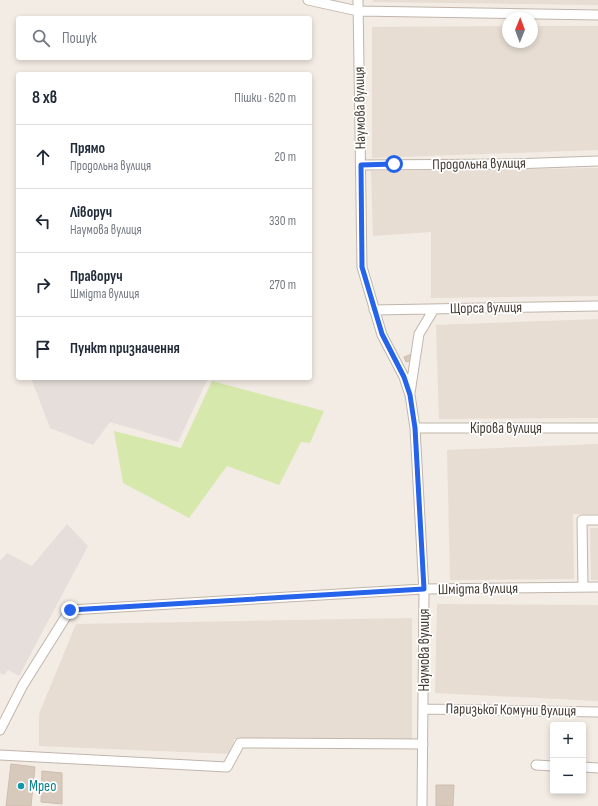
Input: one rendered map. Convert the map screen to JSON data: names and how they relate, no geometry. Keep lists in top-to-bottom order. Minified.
{"streets":{"street":["Наумова вулиця","Продольна вулиця","Щорса вулиця","Кірова вулиця","Шмідта вулиця","Паризької Комуни вулиця"]},"crossings":[["Наумова вулиця","Продольна вулиця"],["Наумова вулиця","Щорса вулиця"],["Наумова вулиця","Кірова вулиця"],["Наумова вулиця","Шмідта вулиця"],["Наумова вулиця","Паризької Комуни вулиця"]],"places":["Мрео"],"north":"top","page":{"search":"Пошук","heading":["8 хв","Пішки · 620 m"],"list":[["Прямо","Продольна вулиця","20 m"],["Ліворуч","Наумова вулиця","330 m"],["Праворуч","Шмідта вулиця","270 m"],"Пункт призначення"],"map_buttons":["+","−"]}}
